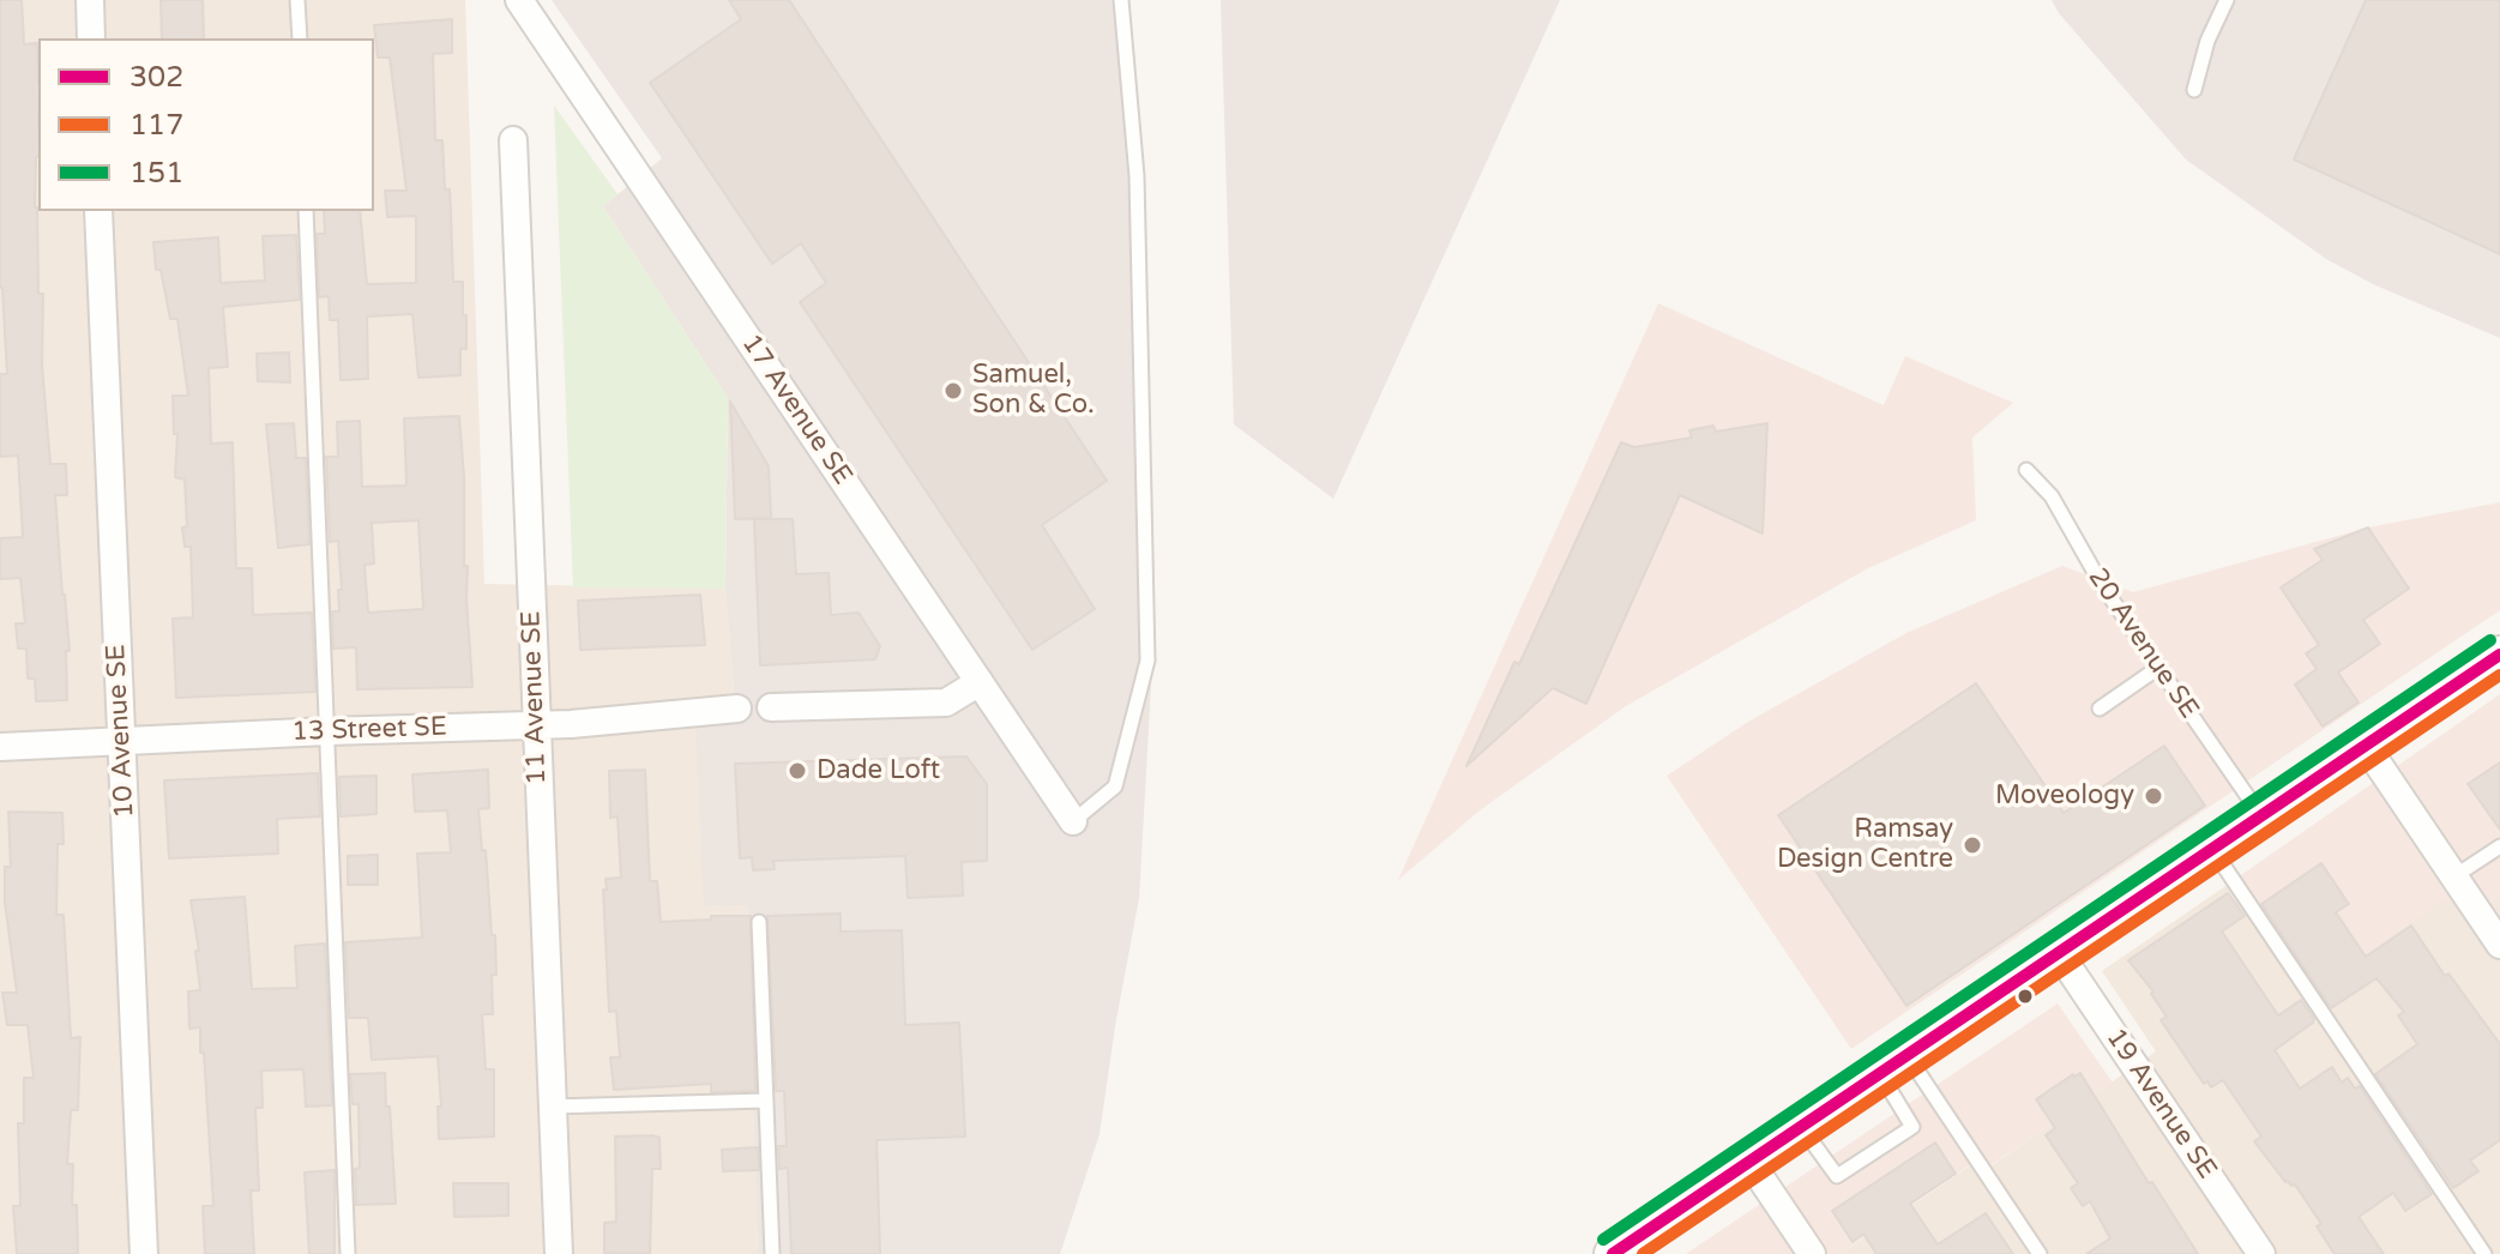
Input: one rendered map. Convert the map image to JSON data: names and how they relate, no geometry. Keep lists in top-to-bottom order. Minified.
{"streets":{"street":["17 Avenue SE","11 Avenue SE","13 Street SE","10 Avenue SE","19 Avenue SE"],"lane":["20 Avenue SE"]},"crossings":[["11 Avenue SE","13 Street SE"],["13 Street SE","10 Avenue SE"]],"places":["Samuel, Son & Co.","Dade Loft","Moveology","Ramsay Design Centre"],"lines":["transit line 151","transit line 302","transit line 117"],"legend":["302","117","151"]}
